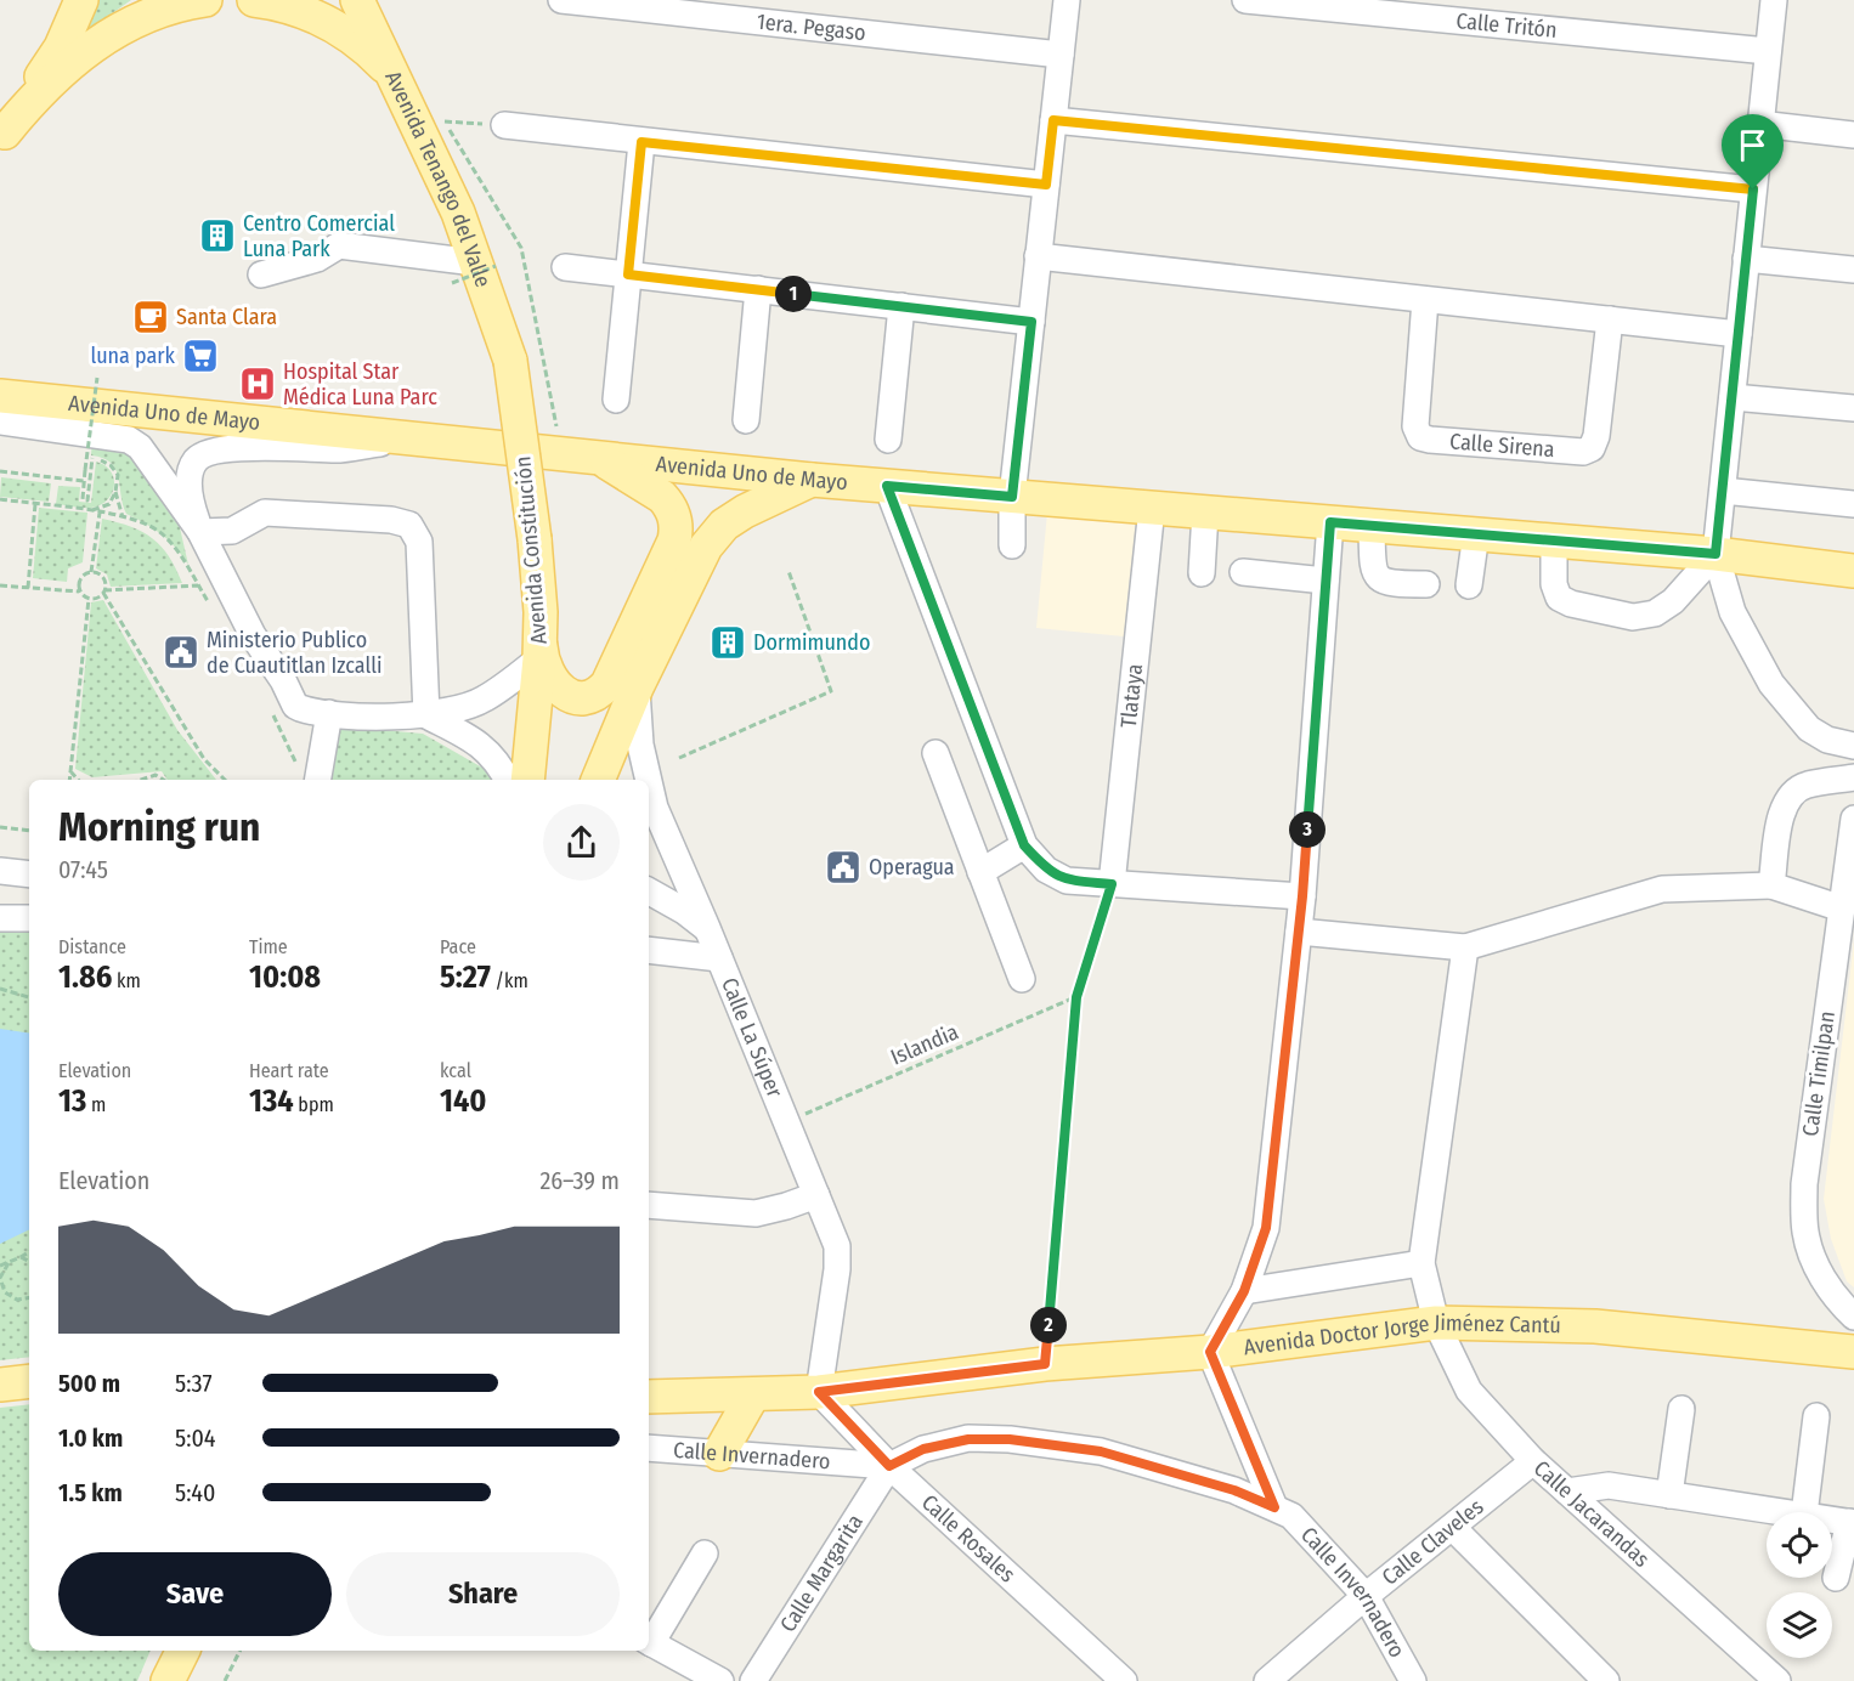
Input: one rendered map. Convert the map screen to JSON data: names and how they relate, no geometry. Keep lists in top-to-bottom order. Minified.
{"streets":{"main road":["Avenida Tenango del Valle","Avenida Uno de Mayo","Avenida Constitución","Avenida Doctor Jorge Jiménez Cantú"],"street":["Calle Tritón","1era. Pegaso","Calle Sirena","Tlataya","Calle La Súper","Calle Timilpan","Calle Invernadero","Calle Jacarandas","Calle Rosales","Calle Claveles","Calle Margarita"],"path":["Islandia"]},"crossings":[["Avenida Tenango del Valle","Avenida Constitución"],["Avenida Uno de Mayo","Tlataya"],["Calle La Súper","Islandia"],["Calle La Súper","Avenida Doctor Jorge Jiménez Cantú"],["Calle La Súper","Calle Rosales"],["Avenida Doctor Jorge Jiménez Cantú","Calle Jacarandas"],["Avenida Doctor Jorge Jiménez Cantú","Calle Rosales"],["Calle Invernadero","Calle Rosales"],["Calle Invernadero","Calle Claveles"],["Calle Invernadero","Calle Margarita"],["Calle Jacarandas","Calle Claveles"],["Calle Rosales","Calle Margarita"]],"places":{"building":["Centro Comercial Luna Park","Dormimundo"],"cafe":["Santa Clara"],"supermarket":["luna park"],"hospital":["Hospital Star Médica Luna Parc"],"public building":["Ministerio Publico de Cuautitlan Izcalli","Operagua"]},"page":{"pins":["1","3","2"],"heading":["Morning run","07:45"],"stats":[["Distance","1.86 km"],["Time","10:08"],["Pace","5:27 /km"],["Elevation","13 m"],["Heart rate","134 bpm"],["kcal","140"]],"chart":["Elevation","26–39 m"],"list":[{"name":"500 m","note":"5:37"},{"name":"1.0 km","note":"5:04"},{"name":"1.5 km","note":"5:40"}],"buttons":["Save","Share"]}}
